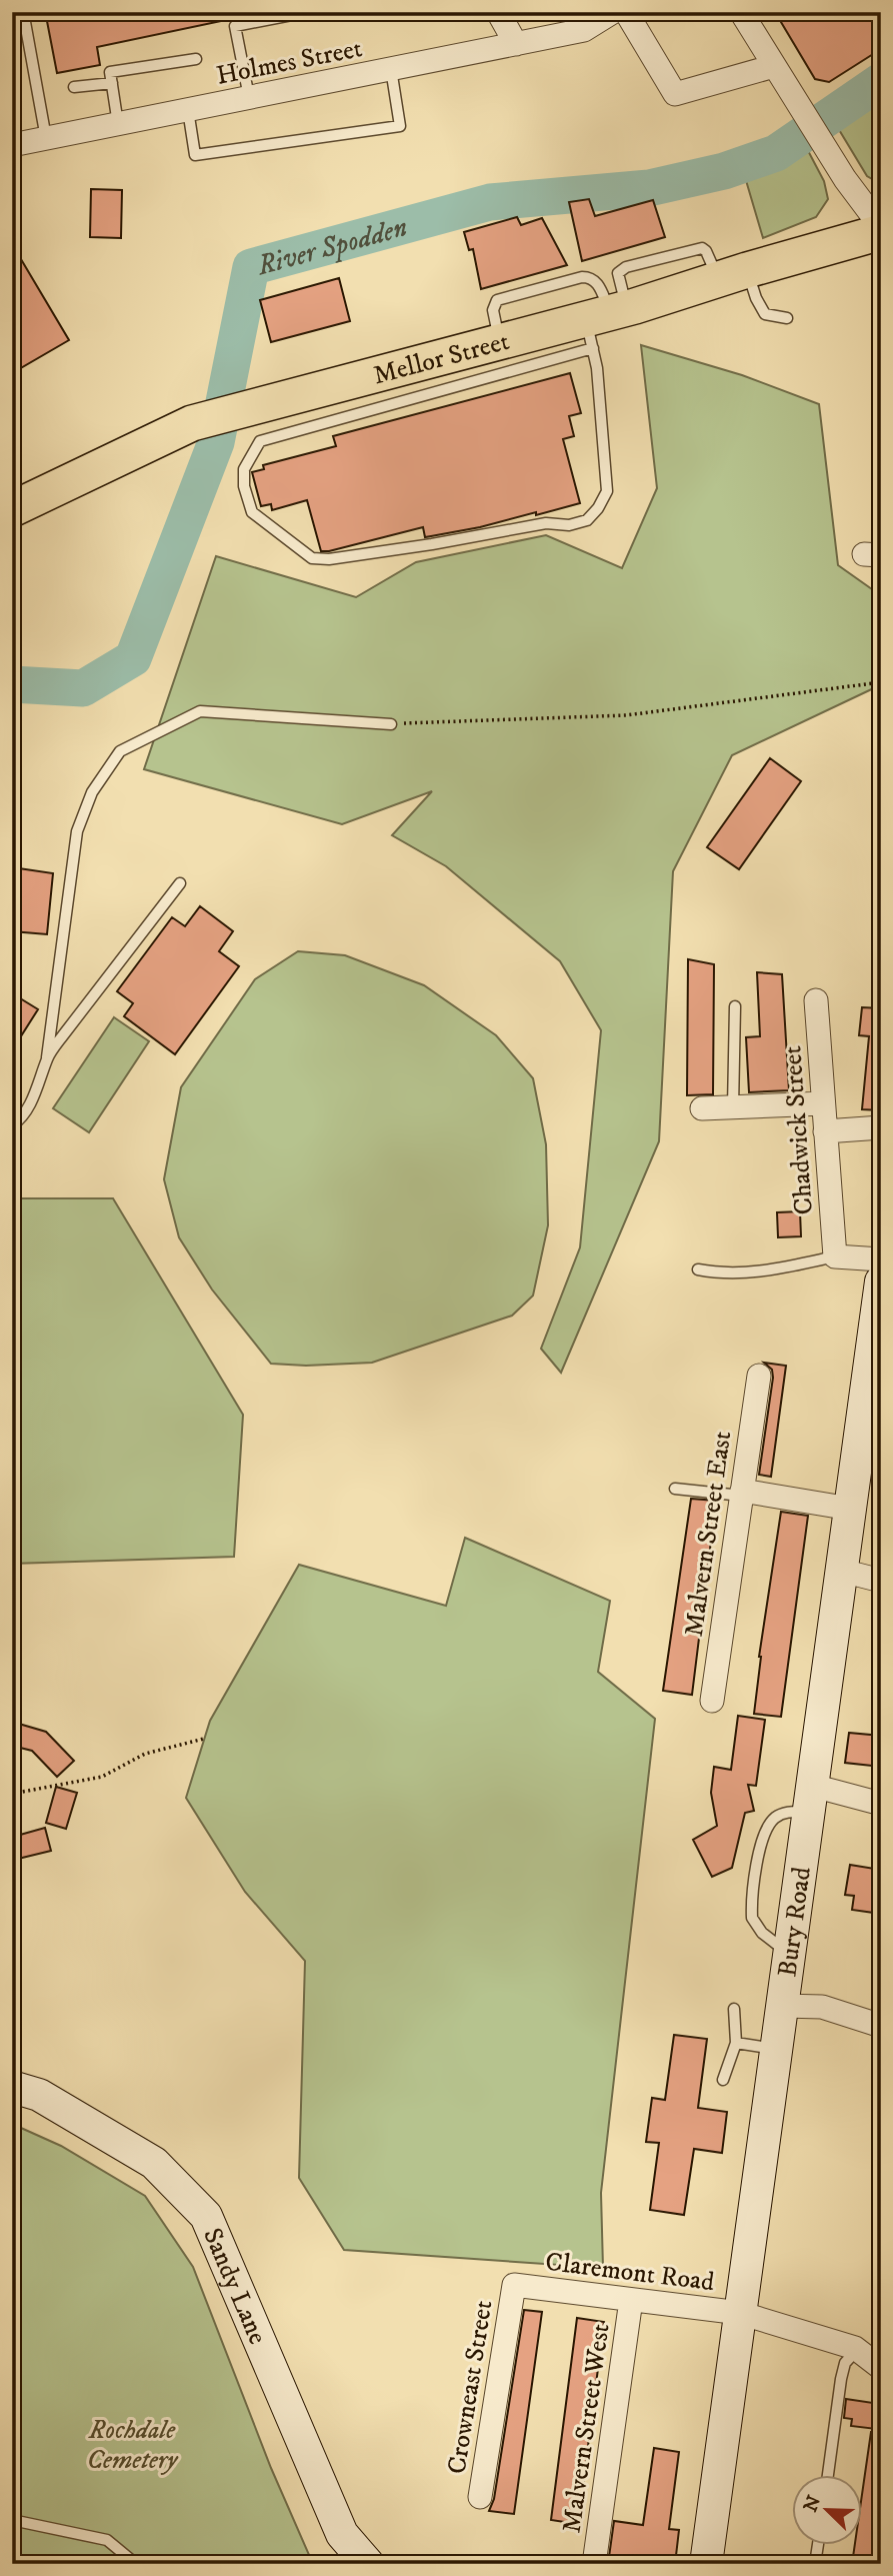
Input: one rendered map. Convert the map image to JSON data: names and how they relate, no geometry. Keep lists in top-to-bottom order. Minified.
{"streets":{"main road":["Mellor Street","Bury Road","Sandy Lane"],"street":["Holmes Street","Chadwick Street","Malvern Street East","Claremont Road","Crowneast Street","Malvern Street West"]},"crossings":[["Bury Road","Claremont Road"],["Claremont Road","Crowneast Street"],["Claremont Road","Malvern Street West"]],"water":["River Spodden"],"parks":["Rochdale Cemetery"],"north":"top left"}
